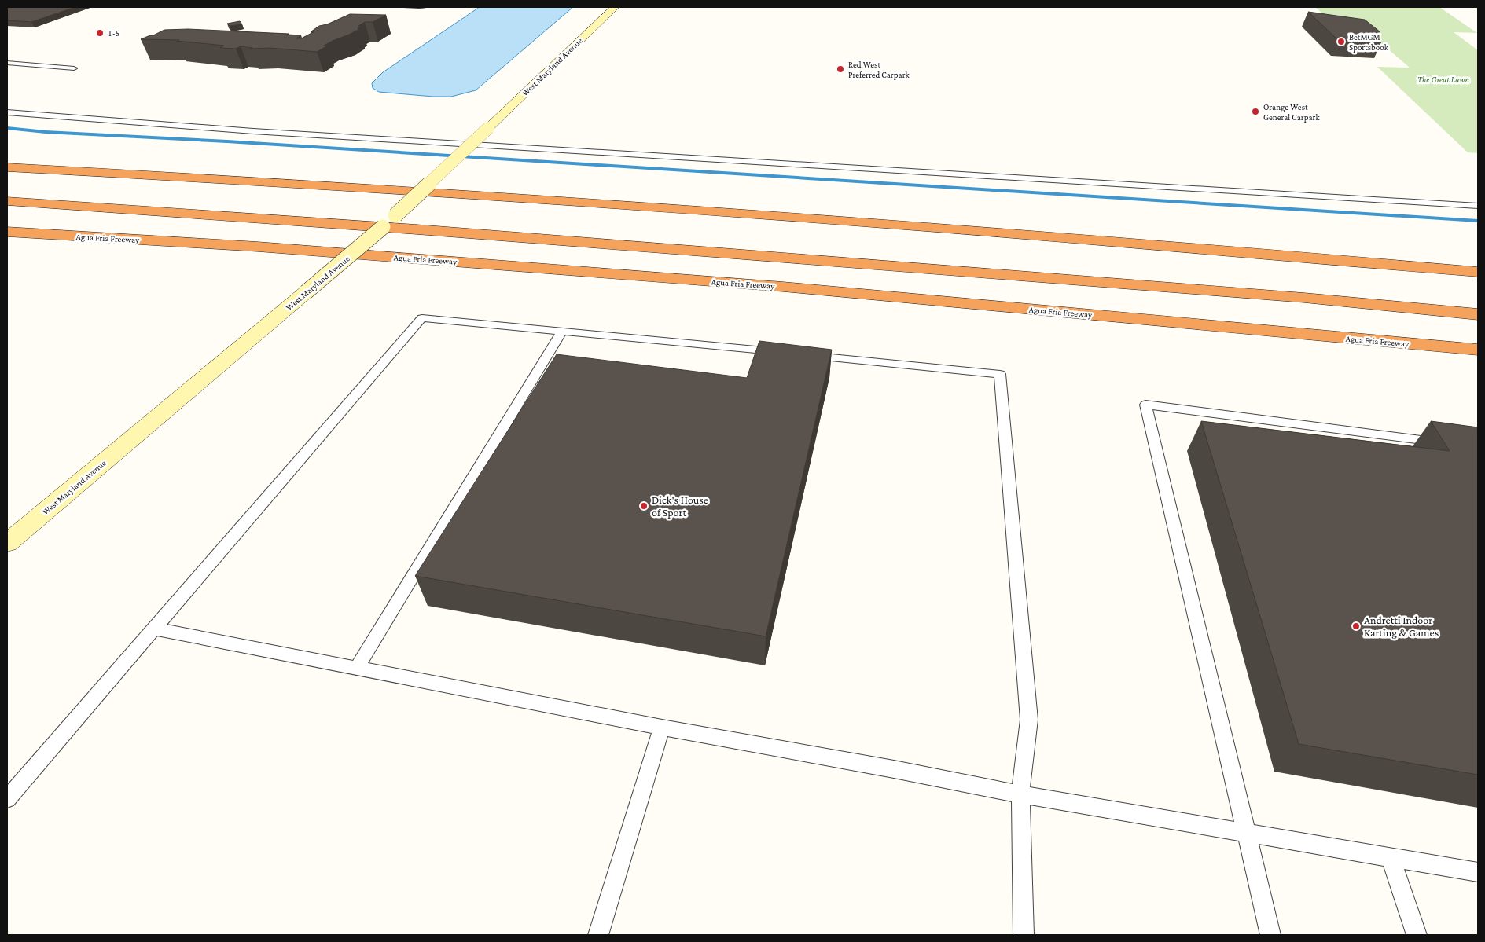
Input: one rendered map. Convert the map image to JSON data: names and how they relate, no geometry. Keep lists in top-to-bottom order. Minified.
{"streets":{"highway":["Agua Fria Freeway"],"main road":["West Maryland Avenue"]},"parks":["The Great Lawn"],"places":["T-5","BetMGM Sportsbook","Red West Preferred Carpark","Orange West General Carpark","Dick's House of Sport","Andretti Indoor Karting & Games"]}
